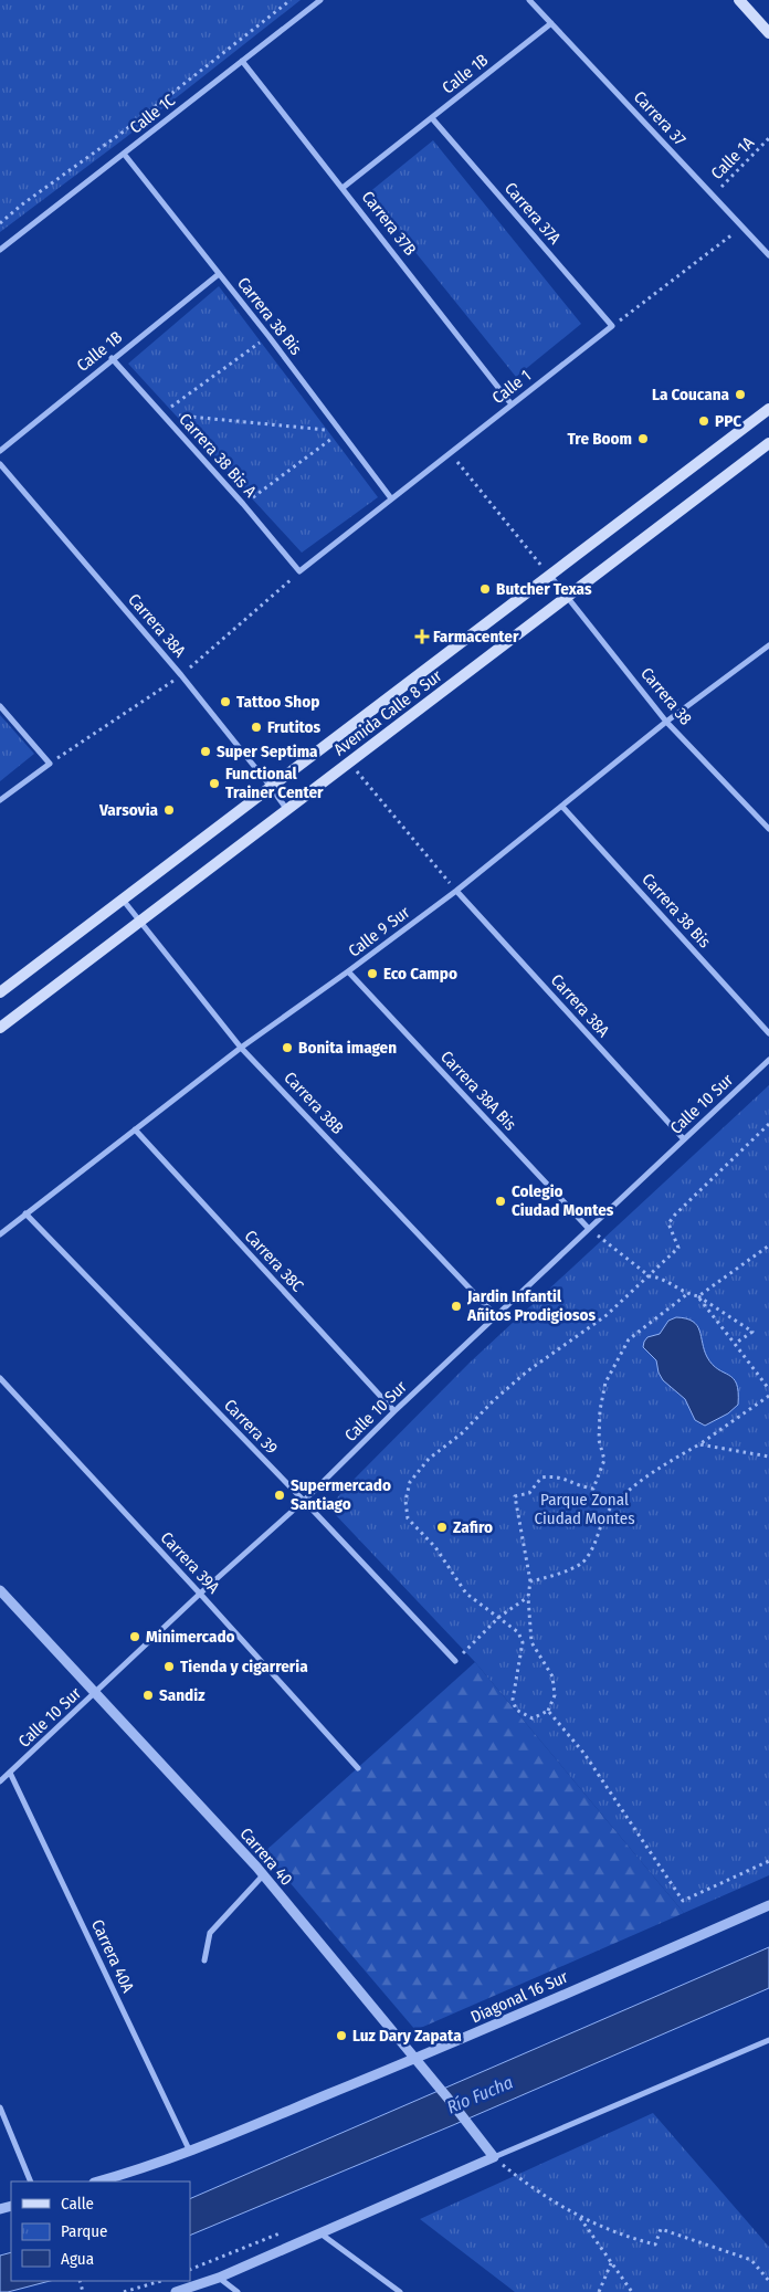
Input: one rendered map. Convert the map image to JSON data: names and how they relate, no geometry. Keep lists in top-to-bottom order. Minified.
{"streets":{"main road":["Avenida Calle 8 Sur"],"street":["Calle 1B","Calle 1C","Carrera 37","Carrera 37A","Carrera 37B","Carrera 38 Bis","Calle 1","Carrera 38 Bis A","Carrera 38A","Carrera 38","Calle 9 Sur","Carrera 38A Bis","Carrera 38B","Calle 10 Sur","Carrera 38C","Carrera 39","Carrera 39A","Carrera 40","Carrera 40A","Diagonal 16 Sur"],"path":["Calle 1A"]},"crossings":[["Calle 1B","Carrera 37"],["Calle 1B","Carrera 37A"],["Calle 1B","Carrera 37B"],["Calle 1B","Carrera 38 Bis"],["Calle 1B","Carrera 38 Bis A"],["Calle 1C","Carrera 37B"],["Calle 1C","Carrera 38 Bis"],["Carrera 37","Calle 1A"],["Carrera 37A","Calle 1"],["Carrera 37B","Calle 1"],["Carrera 38 Bis","Calle 1"],["Carrera 38 Bis","Calle 9 Sur"],["Calle 1","Carrera 38 Bis A"],["Carrera 38A","Avenida Calle 8 Sur"],["Carrera 38A","Calle 9 Sur"],["Carrera 38A","Calle 10 Sur"],["Carrera 38","Avenida Calle 8 Sur"],["Carrera 38","Calle 9 Sur"],["Avenida Calle 8 Sur","Carrera 38B"],["Calle 9 Sur","Carrera 38A Bis"],["Calle 9 Sur","Carrera 38B"],["Calle 9 Sur","Carrera 38C"],["Calle 9 Sur","Carrera 39"],["Carrera 38A Bis","Calle 10 Sur"],["Carrera 38B","Calle 10 Sur"],["Calle 10 Sur","Carrera 38C"],["Calle 10 Sur","Carrera 39"],["Calle 10 Sur","Carrera 39A"],["Calle 10 Sur","Carrera 40"],["Calle 10 Sur","Carrera 40A"],["Carrera 40","Diagonal 16 Sur"],["Carrera 40A","Diagonal 16 Sur"]],"water":["Río Fucha"],"parks":["Parque Zonal Ciudad Montes"],"places":{"other":["La Coucana","PPC","Tre Boom","Butcher Texas","Tattoo Shop","Frutitos","Super Septima","Functional Trainer Center","Varsovia","Eco Campo","Bonita imagen","Colegio Ciudad Montes","Jardin Infantil Añitos Prodigiosos","Supermercado Santiago","Zafiro","Minimercado","Tienda y cigarreria","Sandiz","Luz Dary Zapata"],"health":["Farmacenter"]},"legend":["Calle","Parque","Agua"]}
